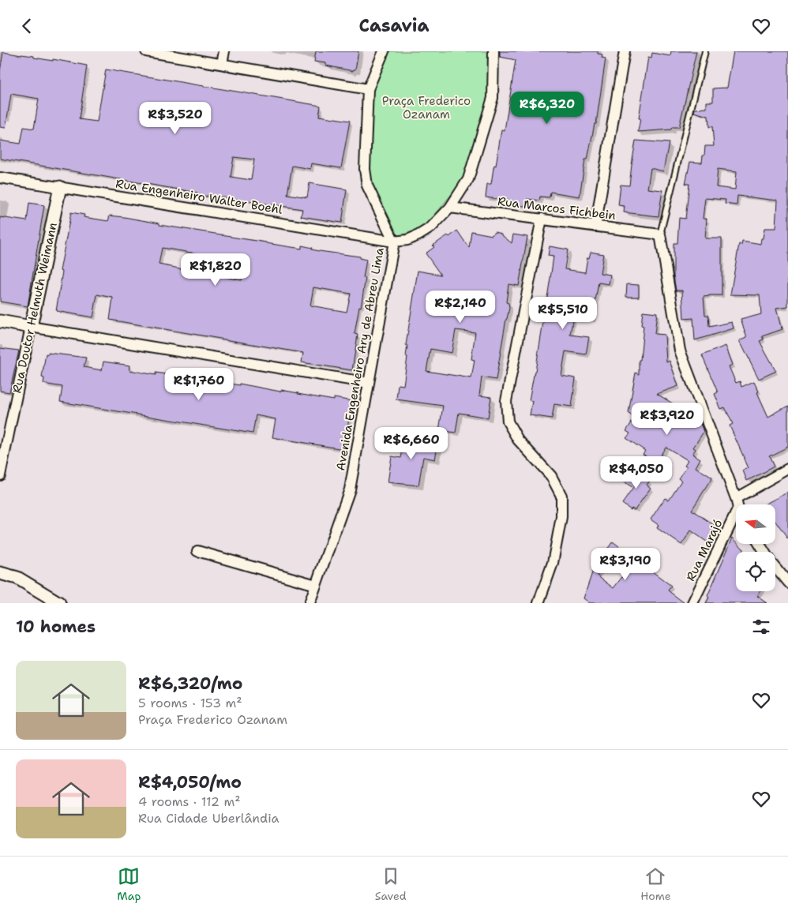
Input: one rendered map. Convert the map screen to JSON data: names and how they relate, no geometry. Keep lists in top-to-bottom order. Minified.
{"streets":{"street":["Rua Engenheiro Walter Boehl","Rua Marcos Fichbein","Rua Doutor Helmuth Weimann","Avenida Engenheiro Ary de Abreu Lima","Rua Marajó"]},"crossings":[["Rua Engenheiro Walter Boehl","Rua Doutor Helmuth Weimann"],["Rua Engenheiro Walter Boehl","Avenida Engenheiro Ary de Abreu Lima"]],"parks":["Praça Frederico Ozanam"],"north":"left","page":{"header":"Casavia","price":["R$6,320","R$3,520","R$1,820","R$2,140","R$5,510","R$1,760","R$3,920","R$6,660","R$4,050","R$3,190"],"heading":"10 homes","list":[{"name":"R$6,320/mo","note":"5 rooms · 153 m² · Praça Frederico Ozanam"},{"name":"R$4,050/mo","note":"4 rooms · 112 m² · Rua Cidade Uberlândia"}],"tabs":["Map","Saved","Home"]}}
